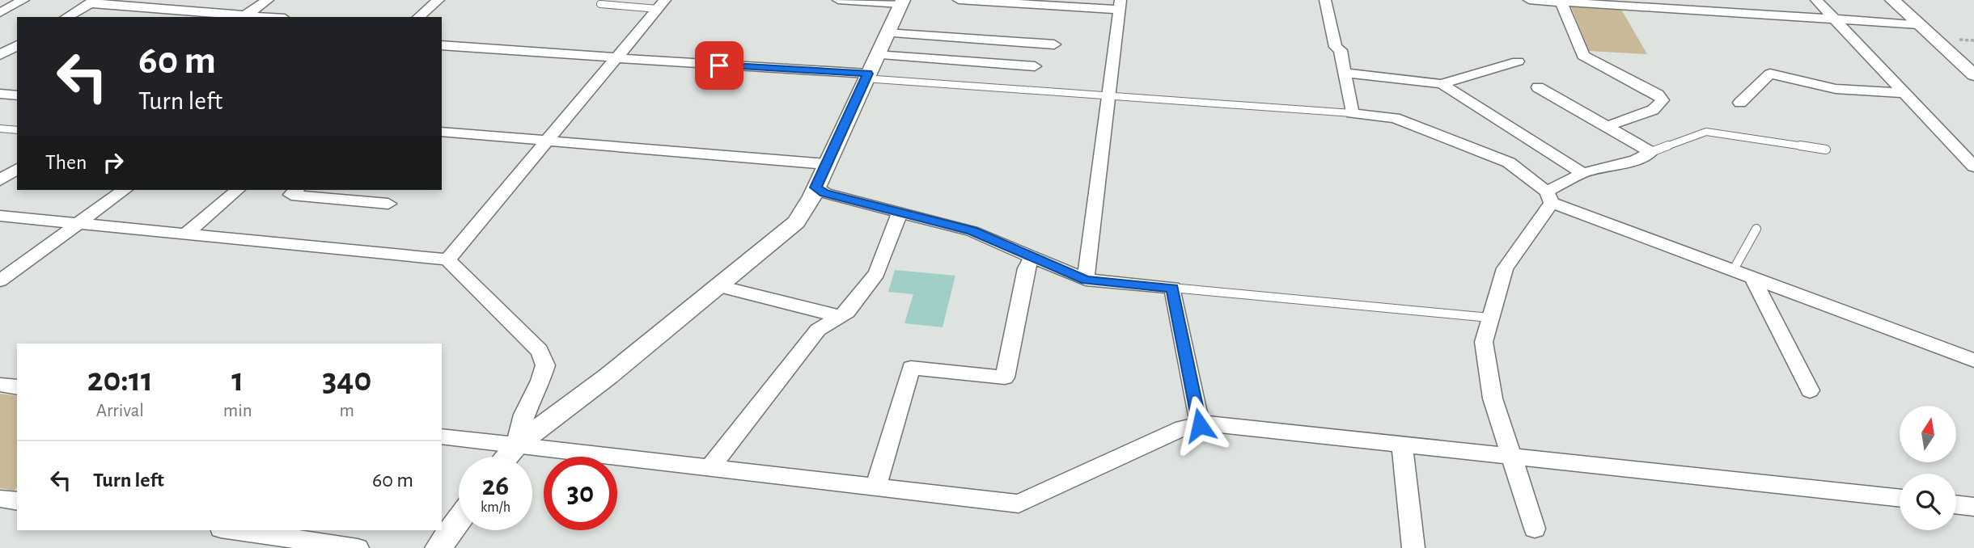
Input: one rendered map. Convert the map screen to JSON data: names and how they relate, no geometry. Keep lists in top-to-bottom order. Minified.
{"north":"top","page":{"turn":["60 m","Turn left"],"then":"Then","eta":["20:11","Arrival","1","min","340","m"],"list":[{"name":"Turn left","value":"60 m"}],"speed":"26 km/h","limit":"30"}}
